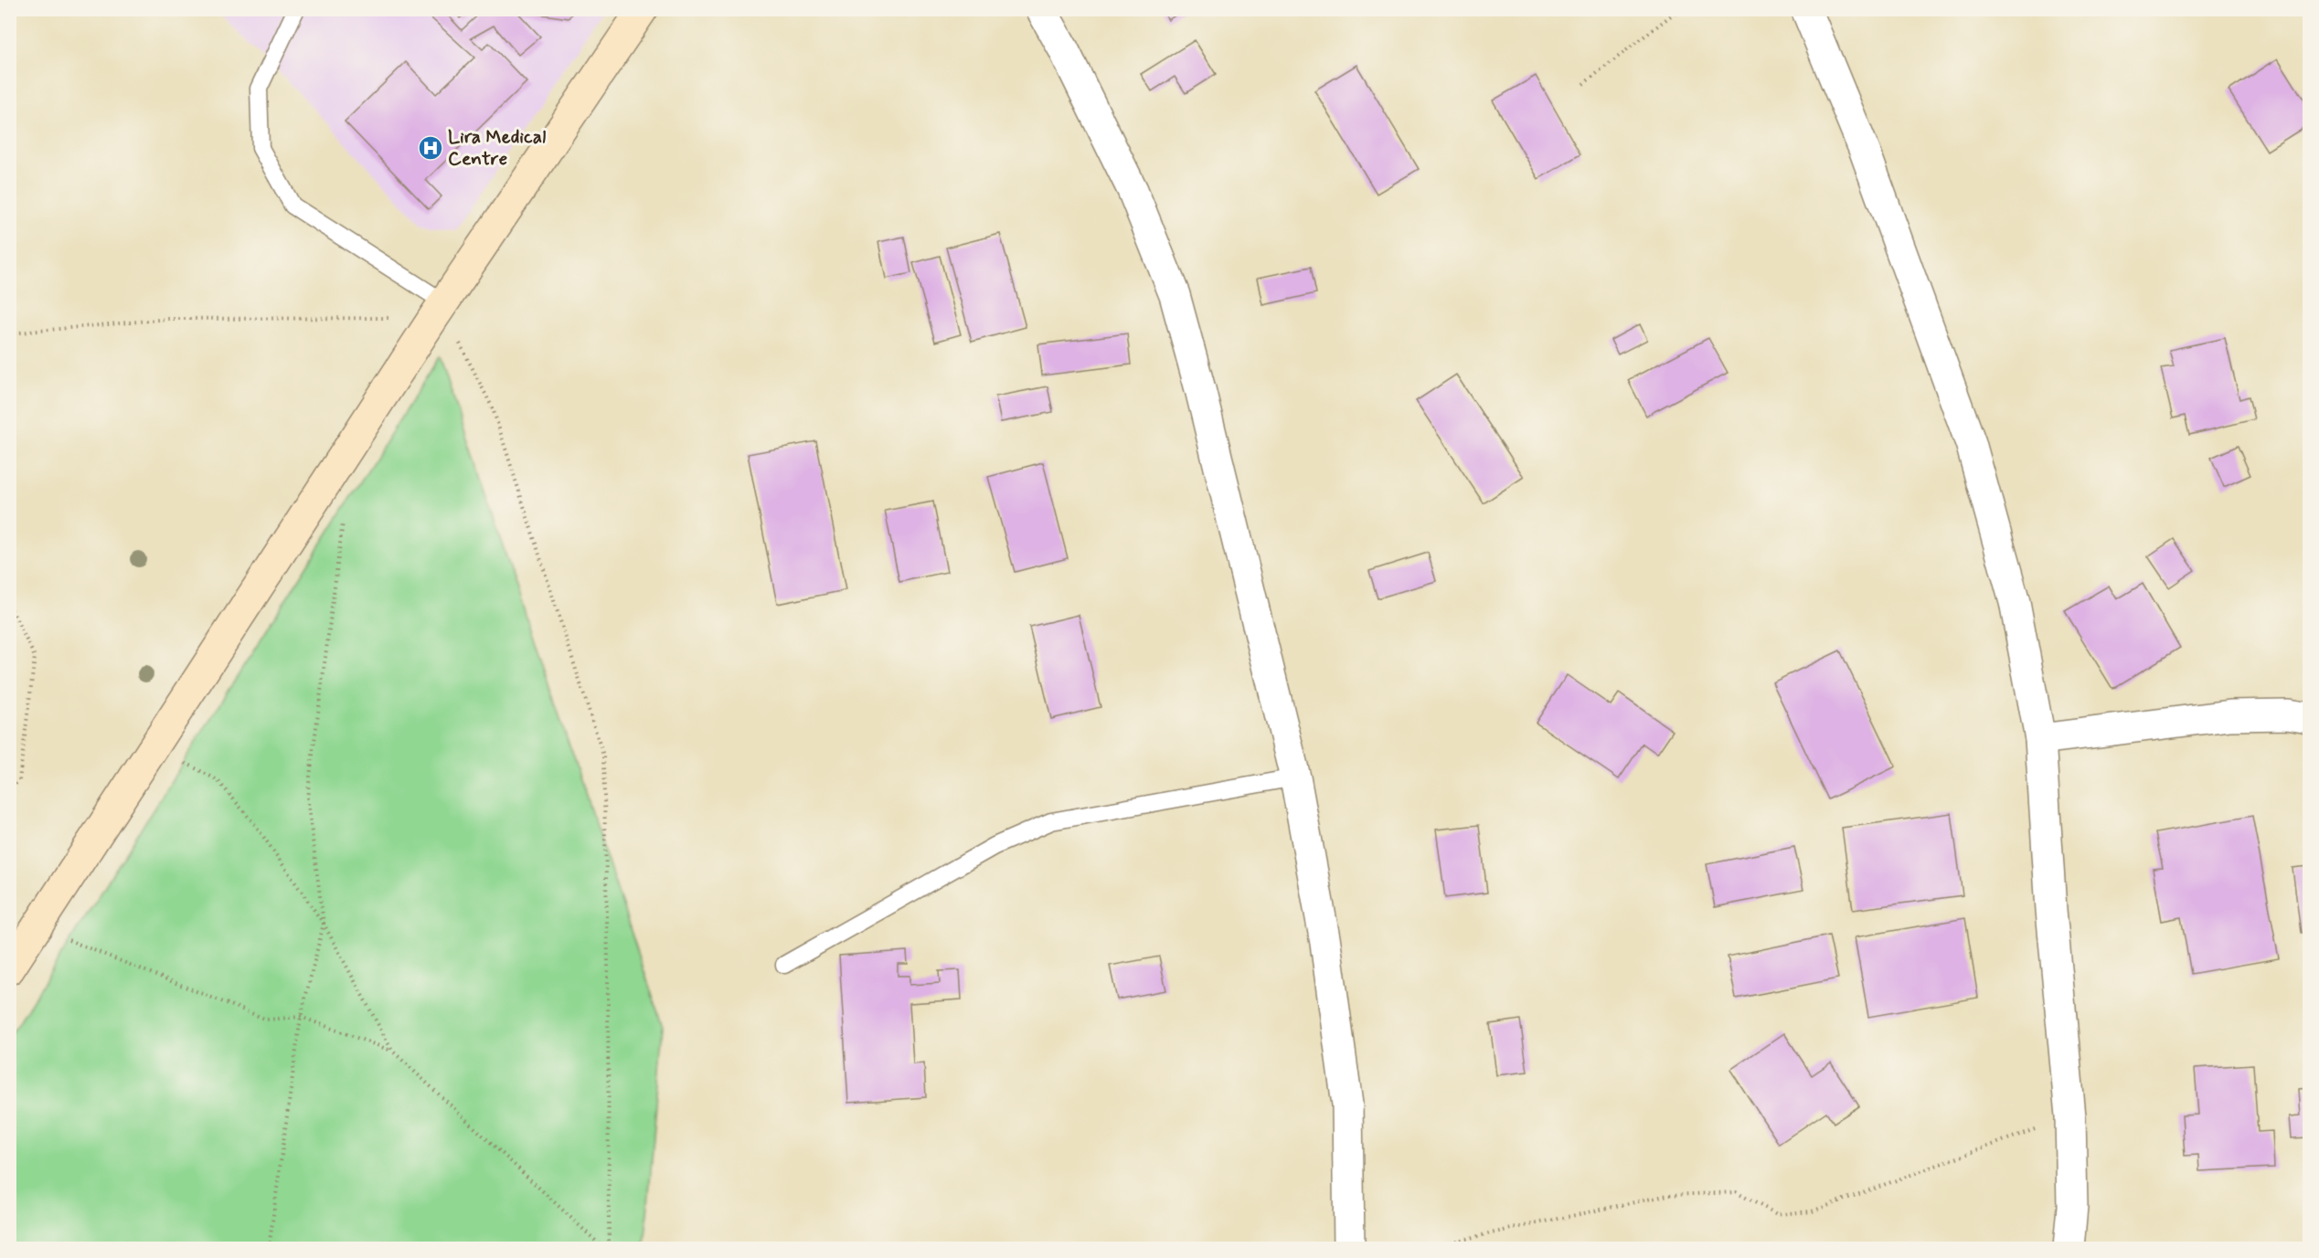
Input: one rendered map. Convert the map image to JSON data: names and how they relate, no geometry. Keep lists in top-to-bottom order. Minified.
{"places":{"hospital":["Lira Medical Centre"]}}
